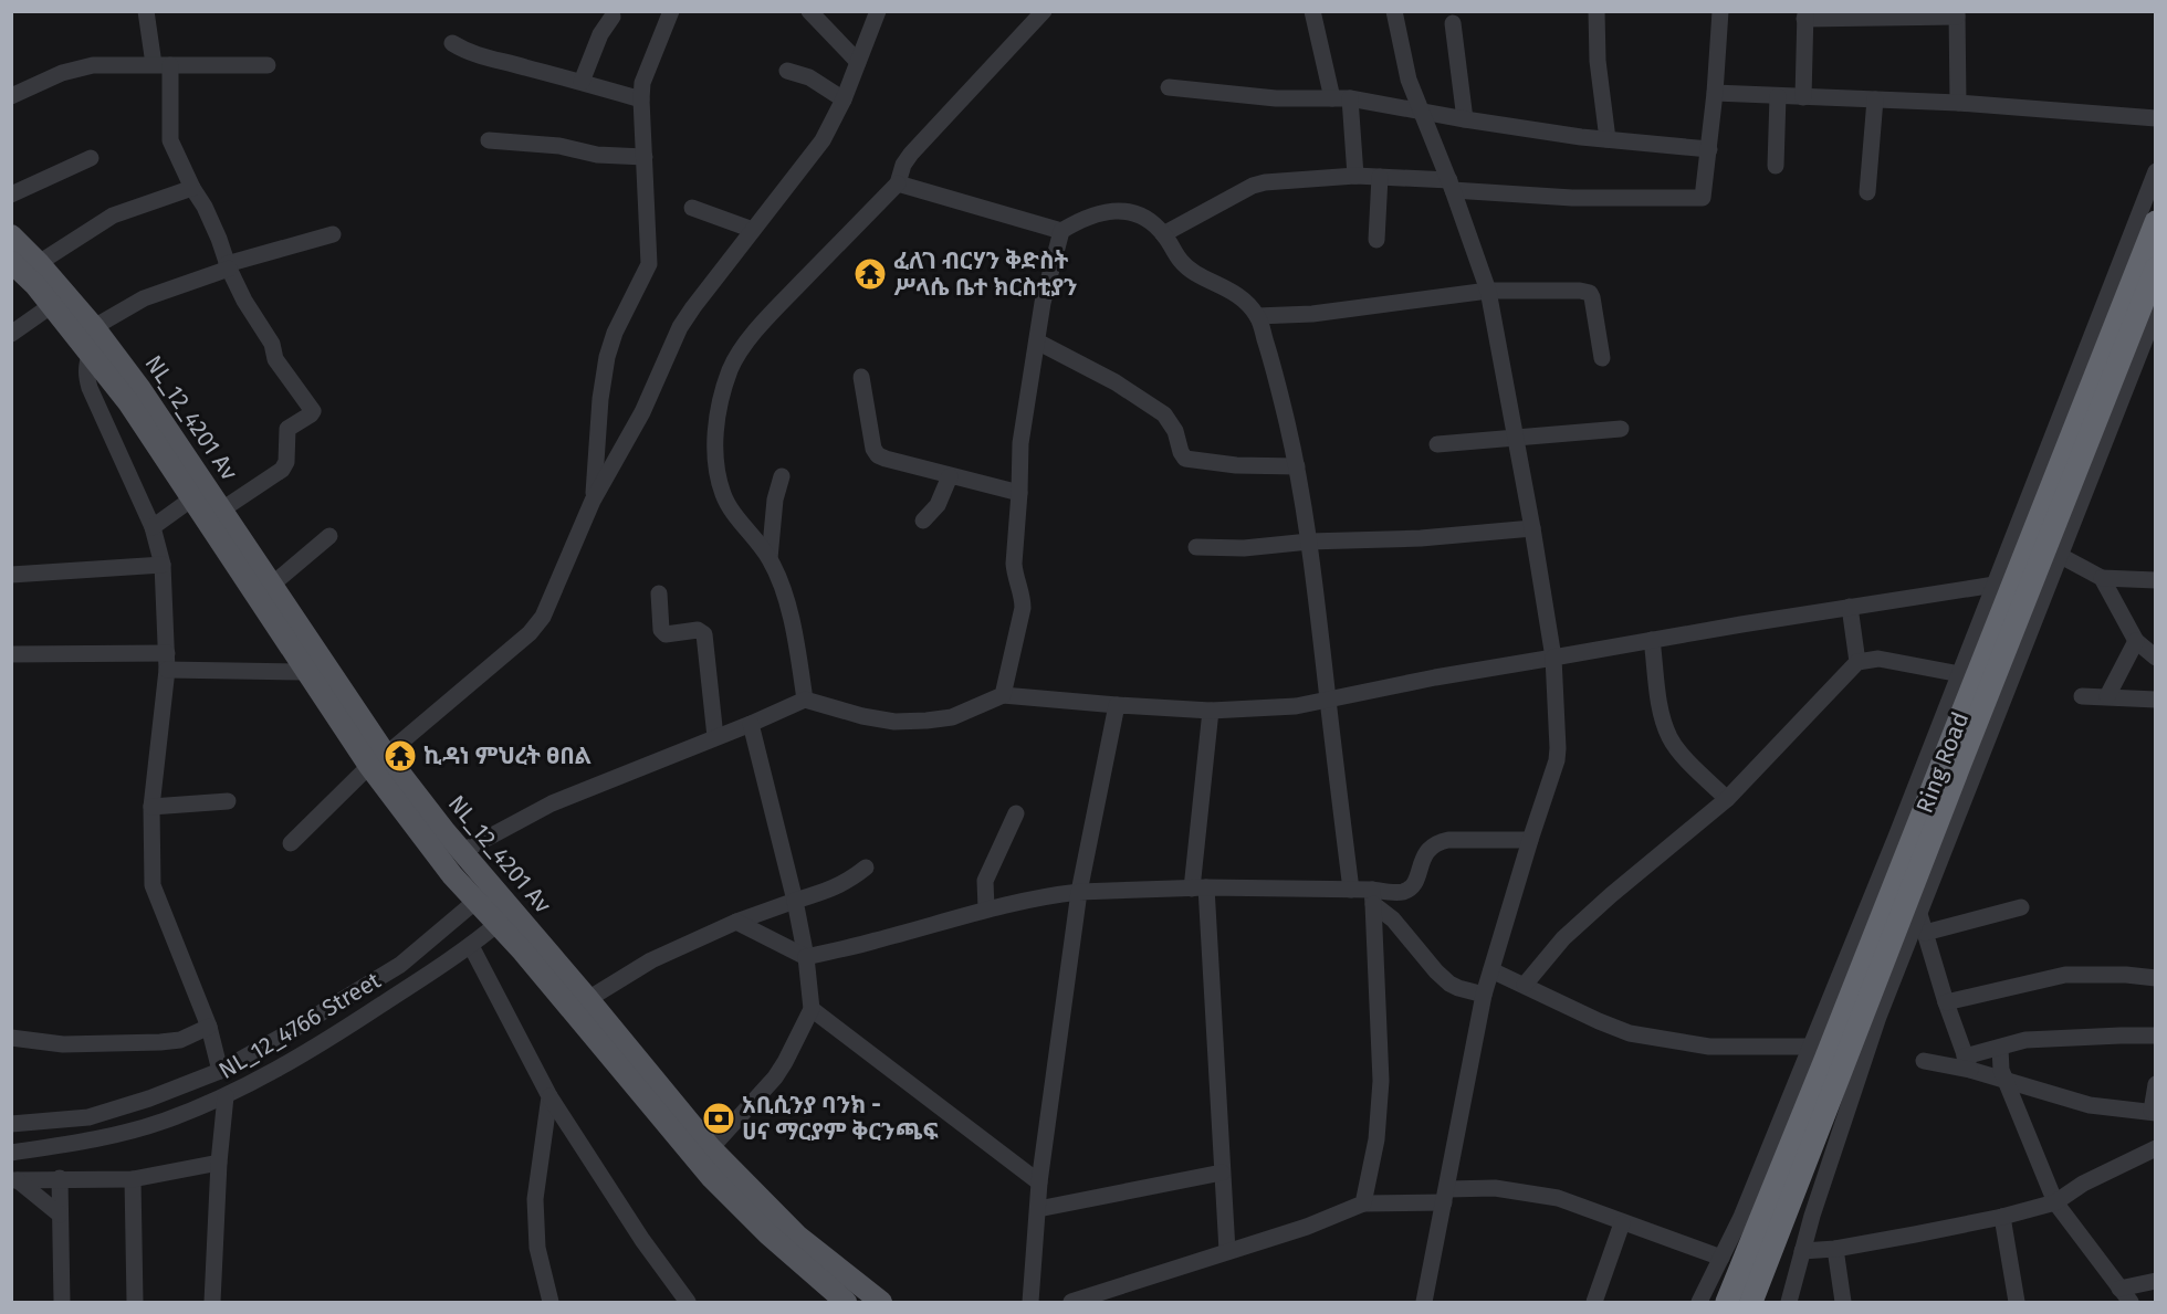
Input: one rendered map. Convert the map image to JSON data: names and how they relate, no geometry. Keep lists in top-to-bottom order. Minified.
{"streets":{"highway":["Ring Road"],"main road":["NL_12_4201 Av"],"street":["NL_12_4766 Street"]},"crossings":[["NL_12_4201 Av","NL_12_4766 Street"]],"places":{"temple":["ፈለገ ብርሃን ቅድስት ሥላሴ ቤተ ክርስቲያን","ኪዳነ ምህረት ፀበል"],"bank":["አቢሲንያ ባንክ - ሀና ማርያም ቅርንጫፍ"]}}
